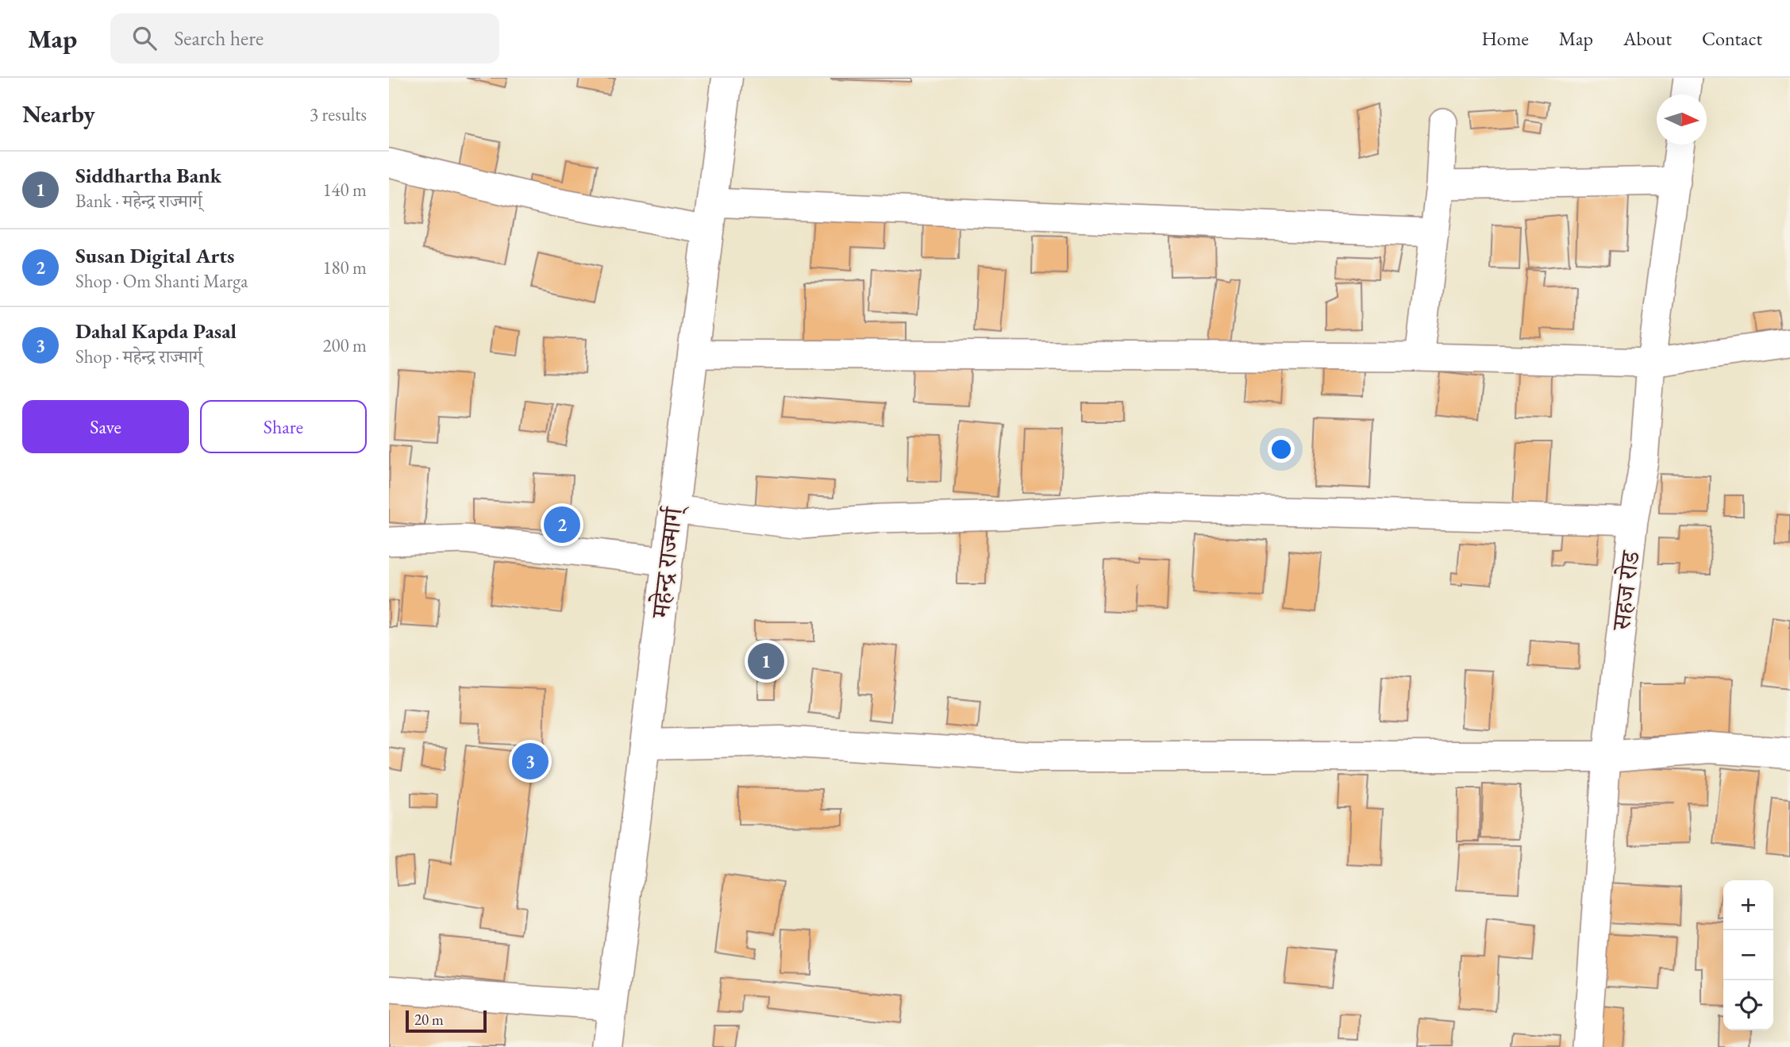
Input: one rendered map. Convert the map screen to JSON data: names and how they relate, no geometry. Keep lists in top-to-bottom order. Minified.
{"streets":{"main road":["महेन्द्र राज्मार्ग्"],"street":["सहज रोड"]},"scale_bar":"20 m","north":"right","page":{"header":"Map","search":"Search here","nav":["Home","Map","About","Contact"],"heading":["Nearby","3 results"],"list":[{"mark":"1","name":"Siddhartha Bank","note":"Bank · महेन्द्र राज्मार्ग्","value":"140 m"},{"mark":"2","name":"Susan Digital Arts","note":"Shop · Om Shanti Marga","value":"180 m"},{"mark":"3","name":"Dahal Kapda Pasal","note":"Shop · महेन्द्र राज्मार्ग्","value":"200 m"}],"buttons":["Save","Share"],"pins":["2","1","3"],"map_buttons":["+","−"],"scale":"20 m"}}
